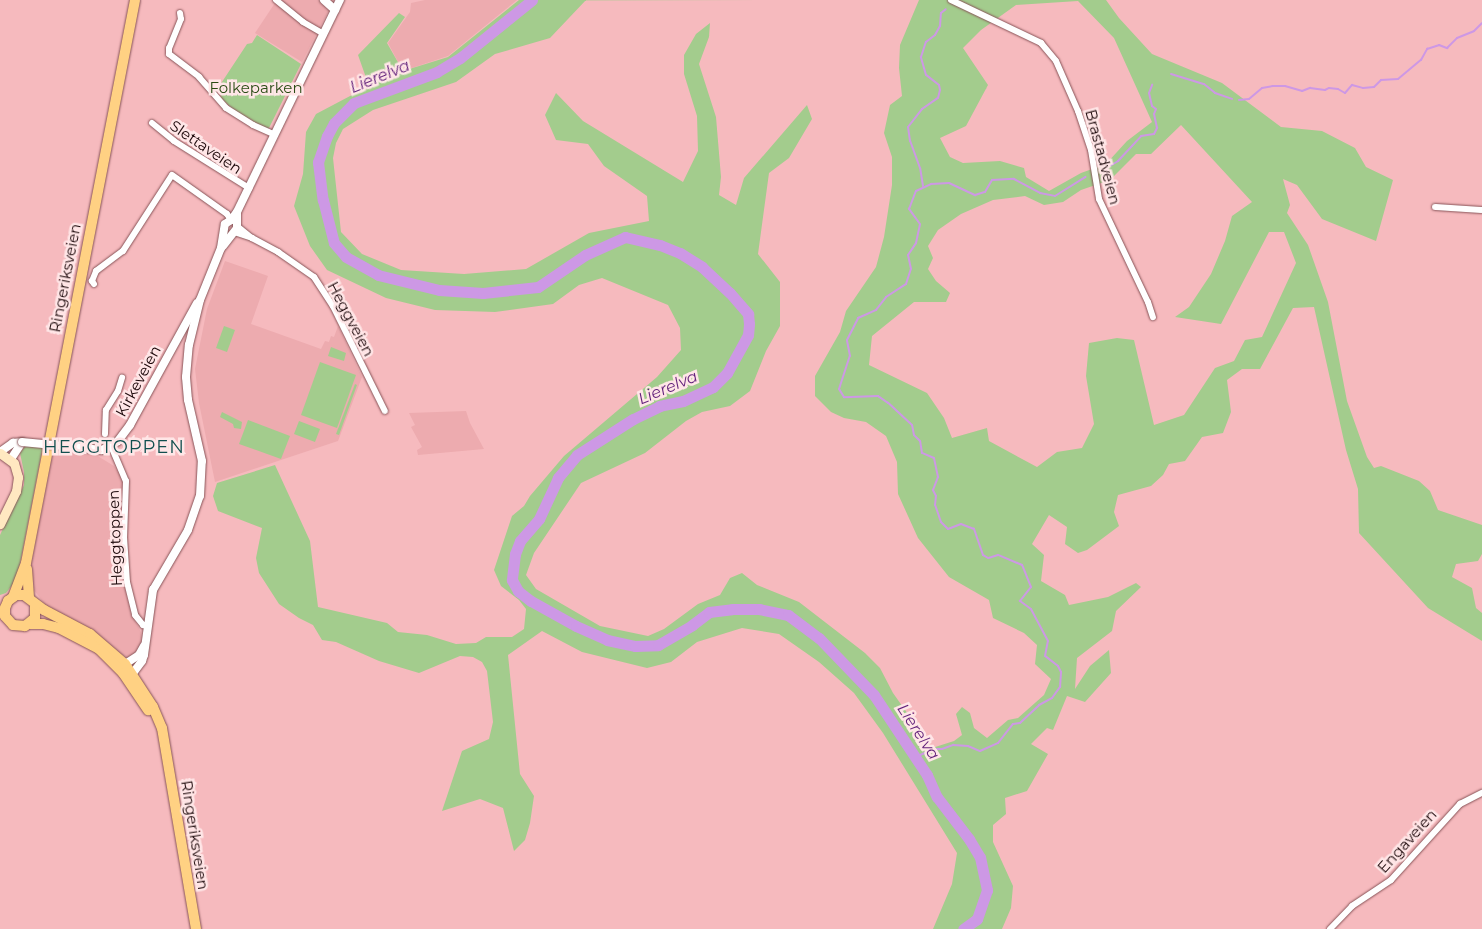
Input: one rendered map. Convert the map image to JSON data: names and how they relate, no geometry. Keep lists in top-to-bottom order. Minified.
{"streets":{"main road":["Ringeriksveien"],"street":["Slettaveien","Brastadveien","Heggveien","Kirkeveien","Heggtoppen","Engaveien"]},"crossings":[["Kirkeveien","Heggtoppen"]],"districts":["HEGGTOPPEN"],"water":["Lierelva"],"parks":["Folkeparken"]}
